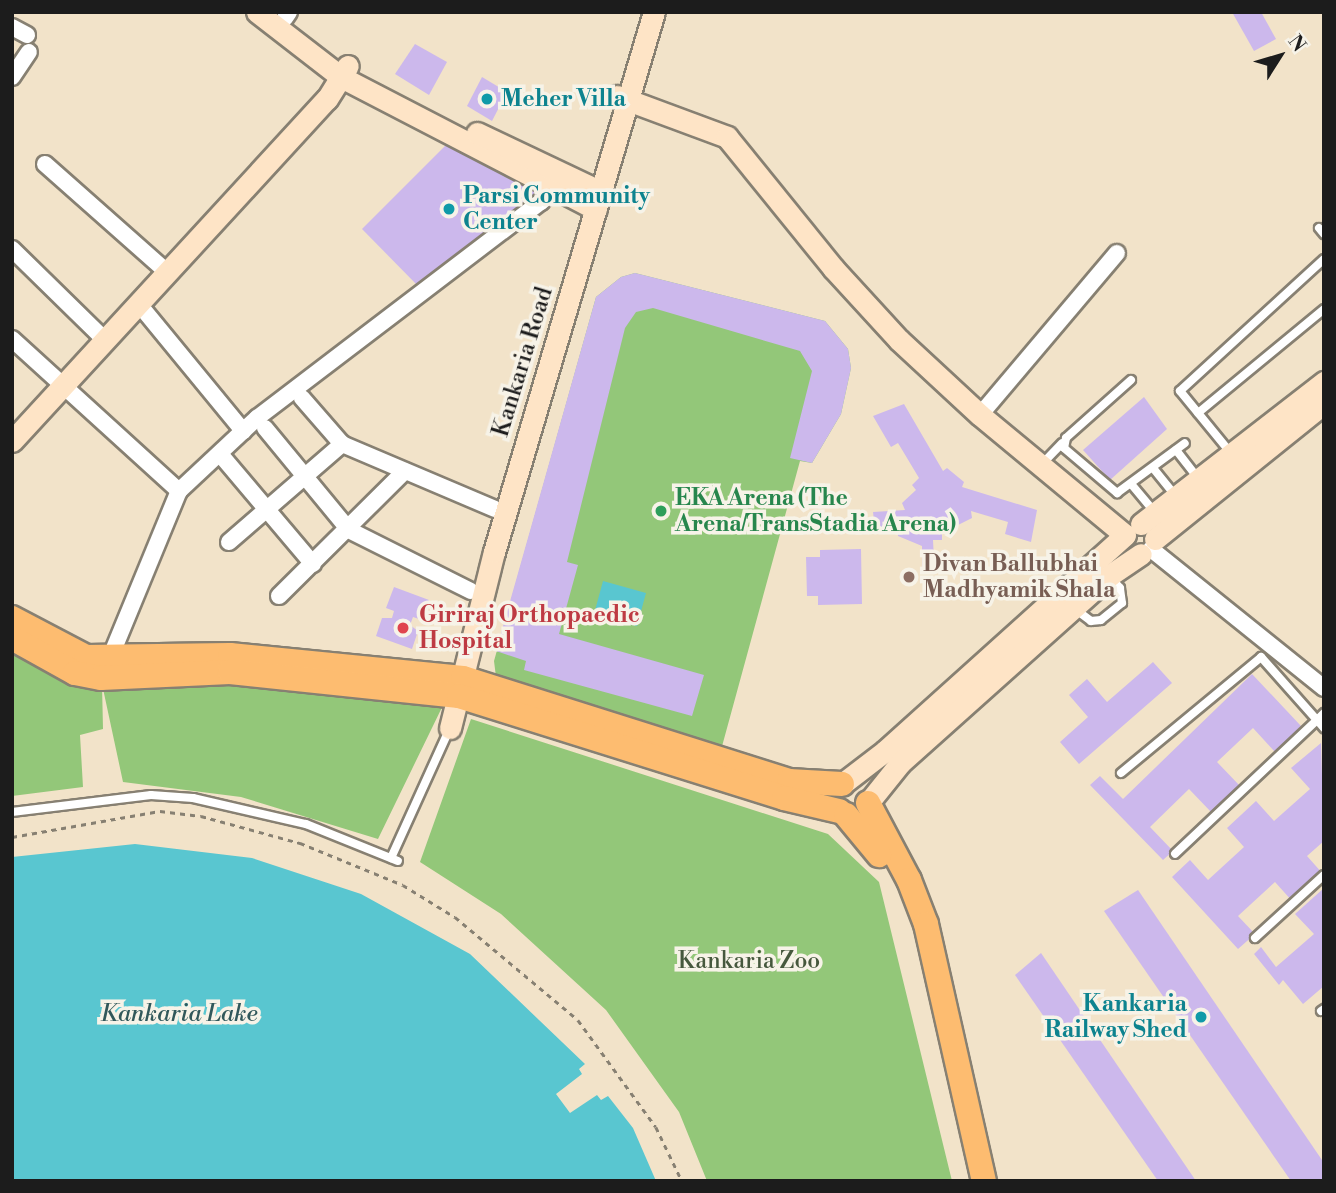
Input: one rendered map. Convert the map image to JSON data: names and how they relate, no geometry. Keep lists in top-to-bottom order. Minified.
{"streets":{"main road":["Kankaria Road"]},"water":["Kankaria Lake"],"parks":["Kankaria Zoo"],"places":["Meher Villa","Parsi Community Center","EKA Arena (The Arena/TransStadia Arena)","Divan Ballubhai Madhyamik Shala","Giriraj Orthopaedic Hospital","Kankaria Railway Shed"],"north":"top right"}
